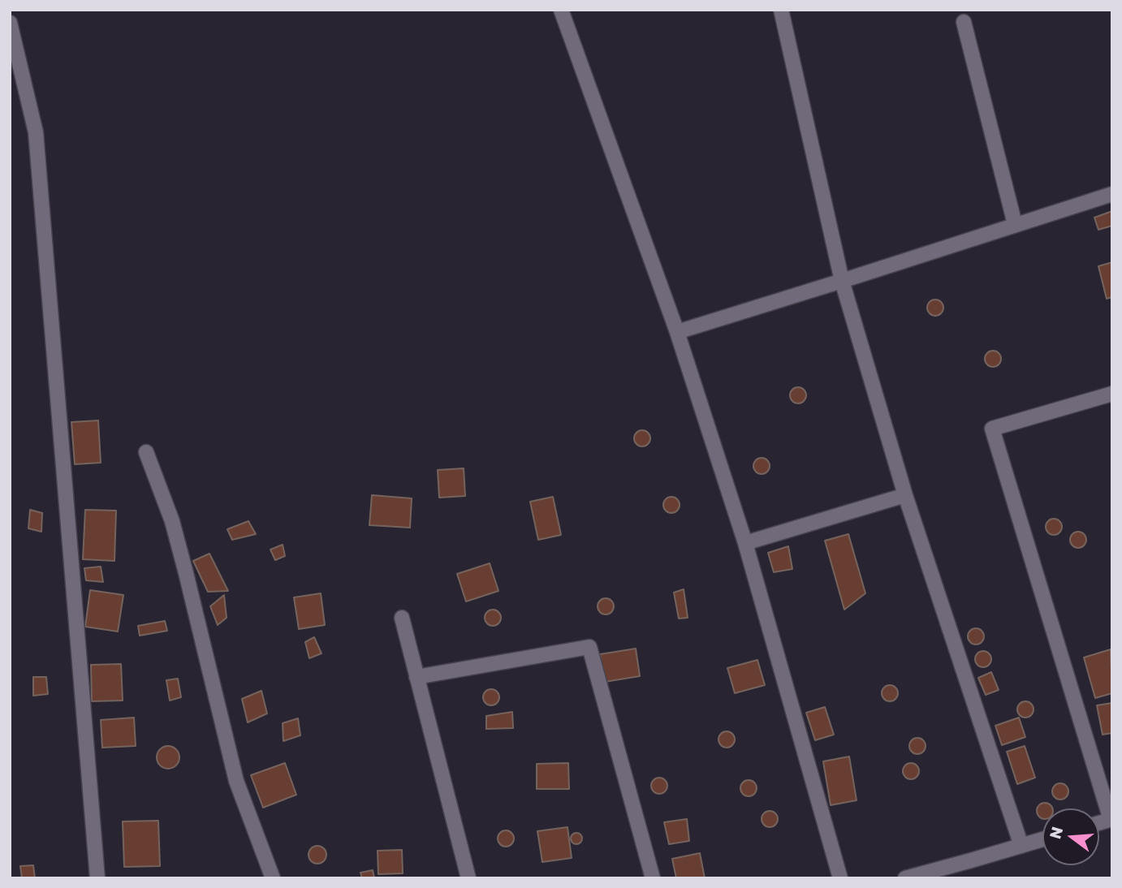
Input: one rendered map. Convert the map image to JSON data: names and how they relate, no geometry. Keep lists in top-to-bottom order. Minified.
{"north":"left"}
